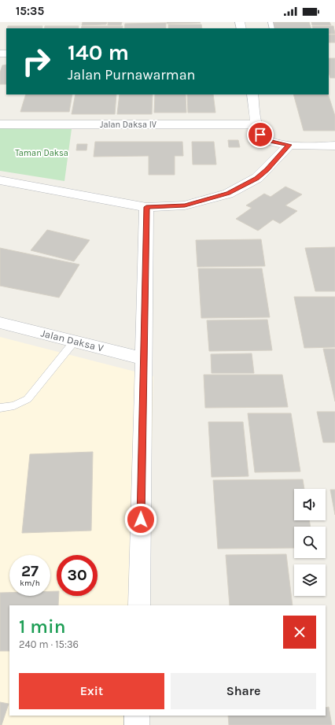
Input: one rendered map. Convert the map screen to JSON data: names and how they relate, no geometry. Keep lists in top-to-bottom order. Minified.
{"streets":{"street":["Jalan Daksa IV","Jalan Daksa V"]},"parks":["Taman Daksa"],"page":{"status":"15:35","turn":["140 m","Jalan Purnawarman"],"speed":"27 km/h","limit":"30","heading":["1 min","240 m · 15:36"],"buttons":["Exit","Share"]}}
